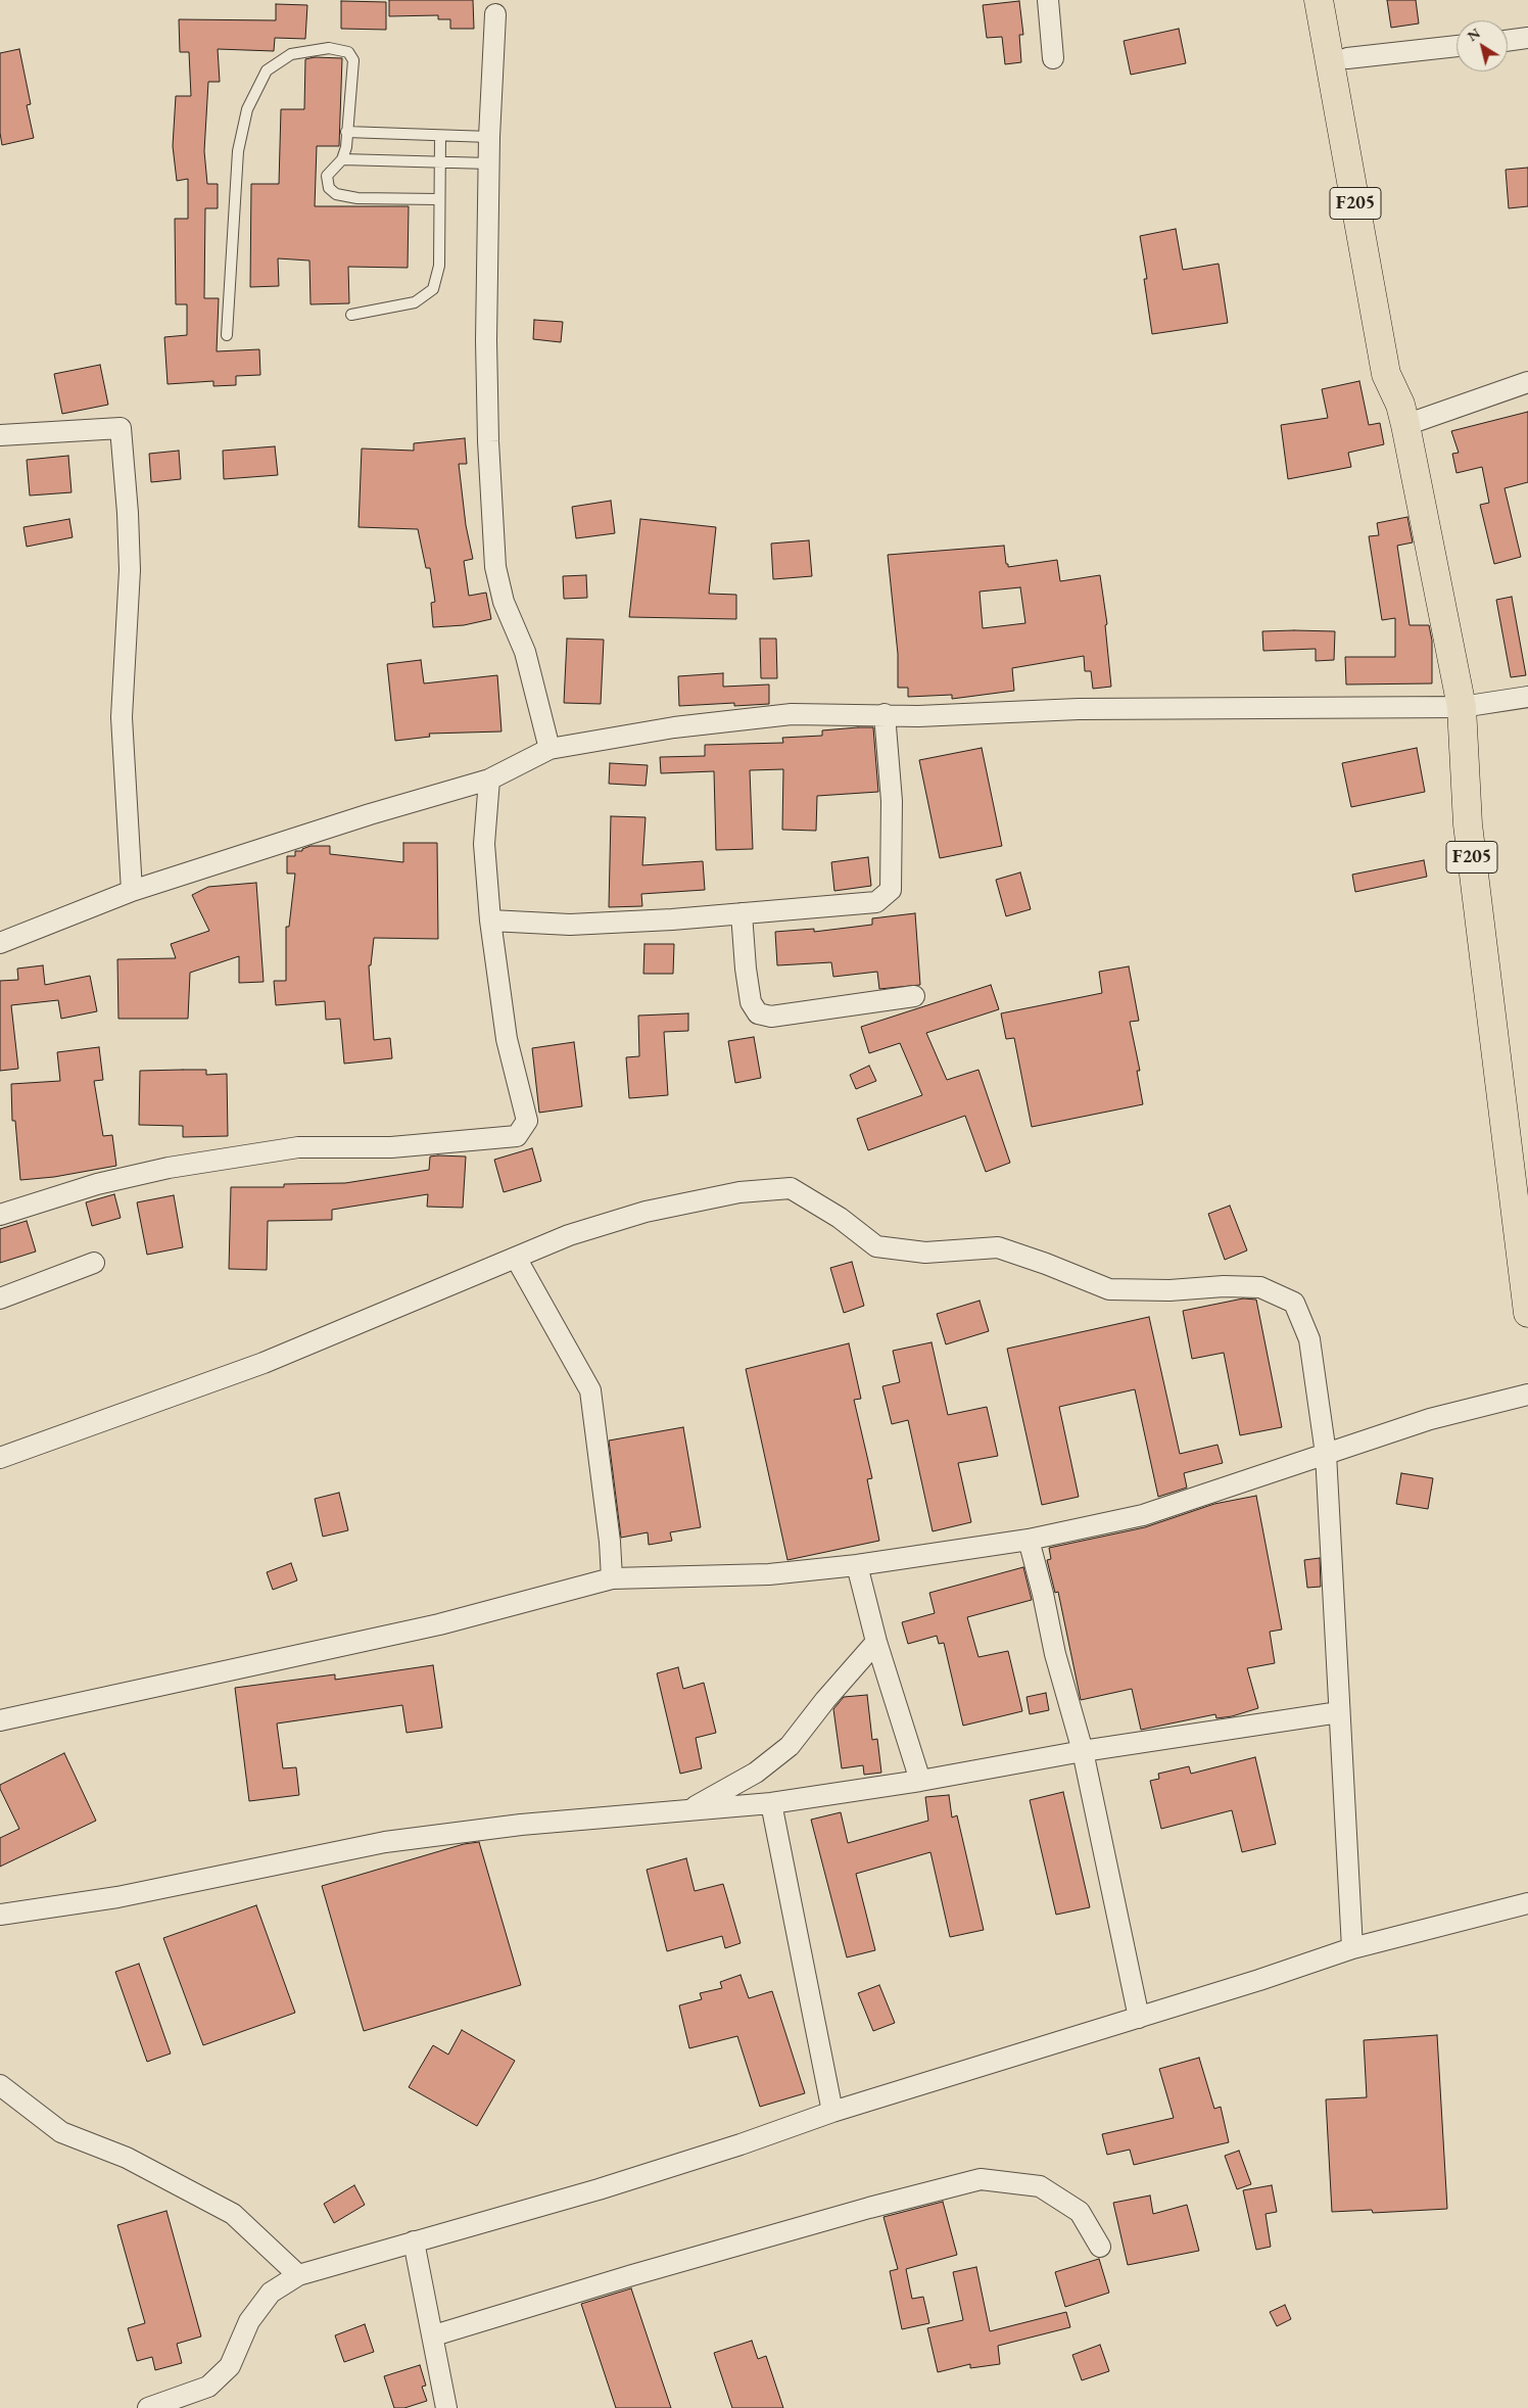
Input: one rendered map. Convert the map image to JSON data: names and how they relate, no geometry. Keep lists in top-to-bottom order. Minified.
{"streets":{"main road":["F205"]},"north":"top left"}
